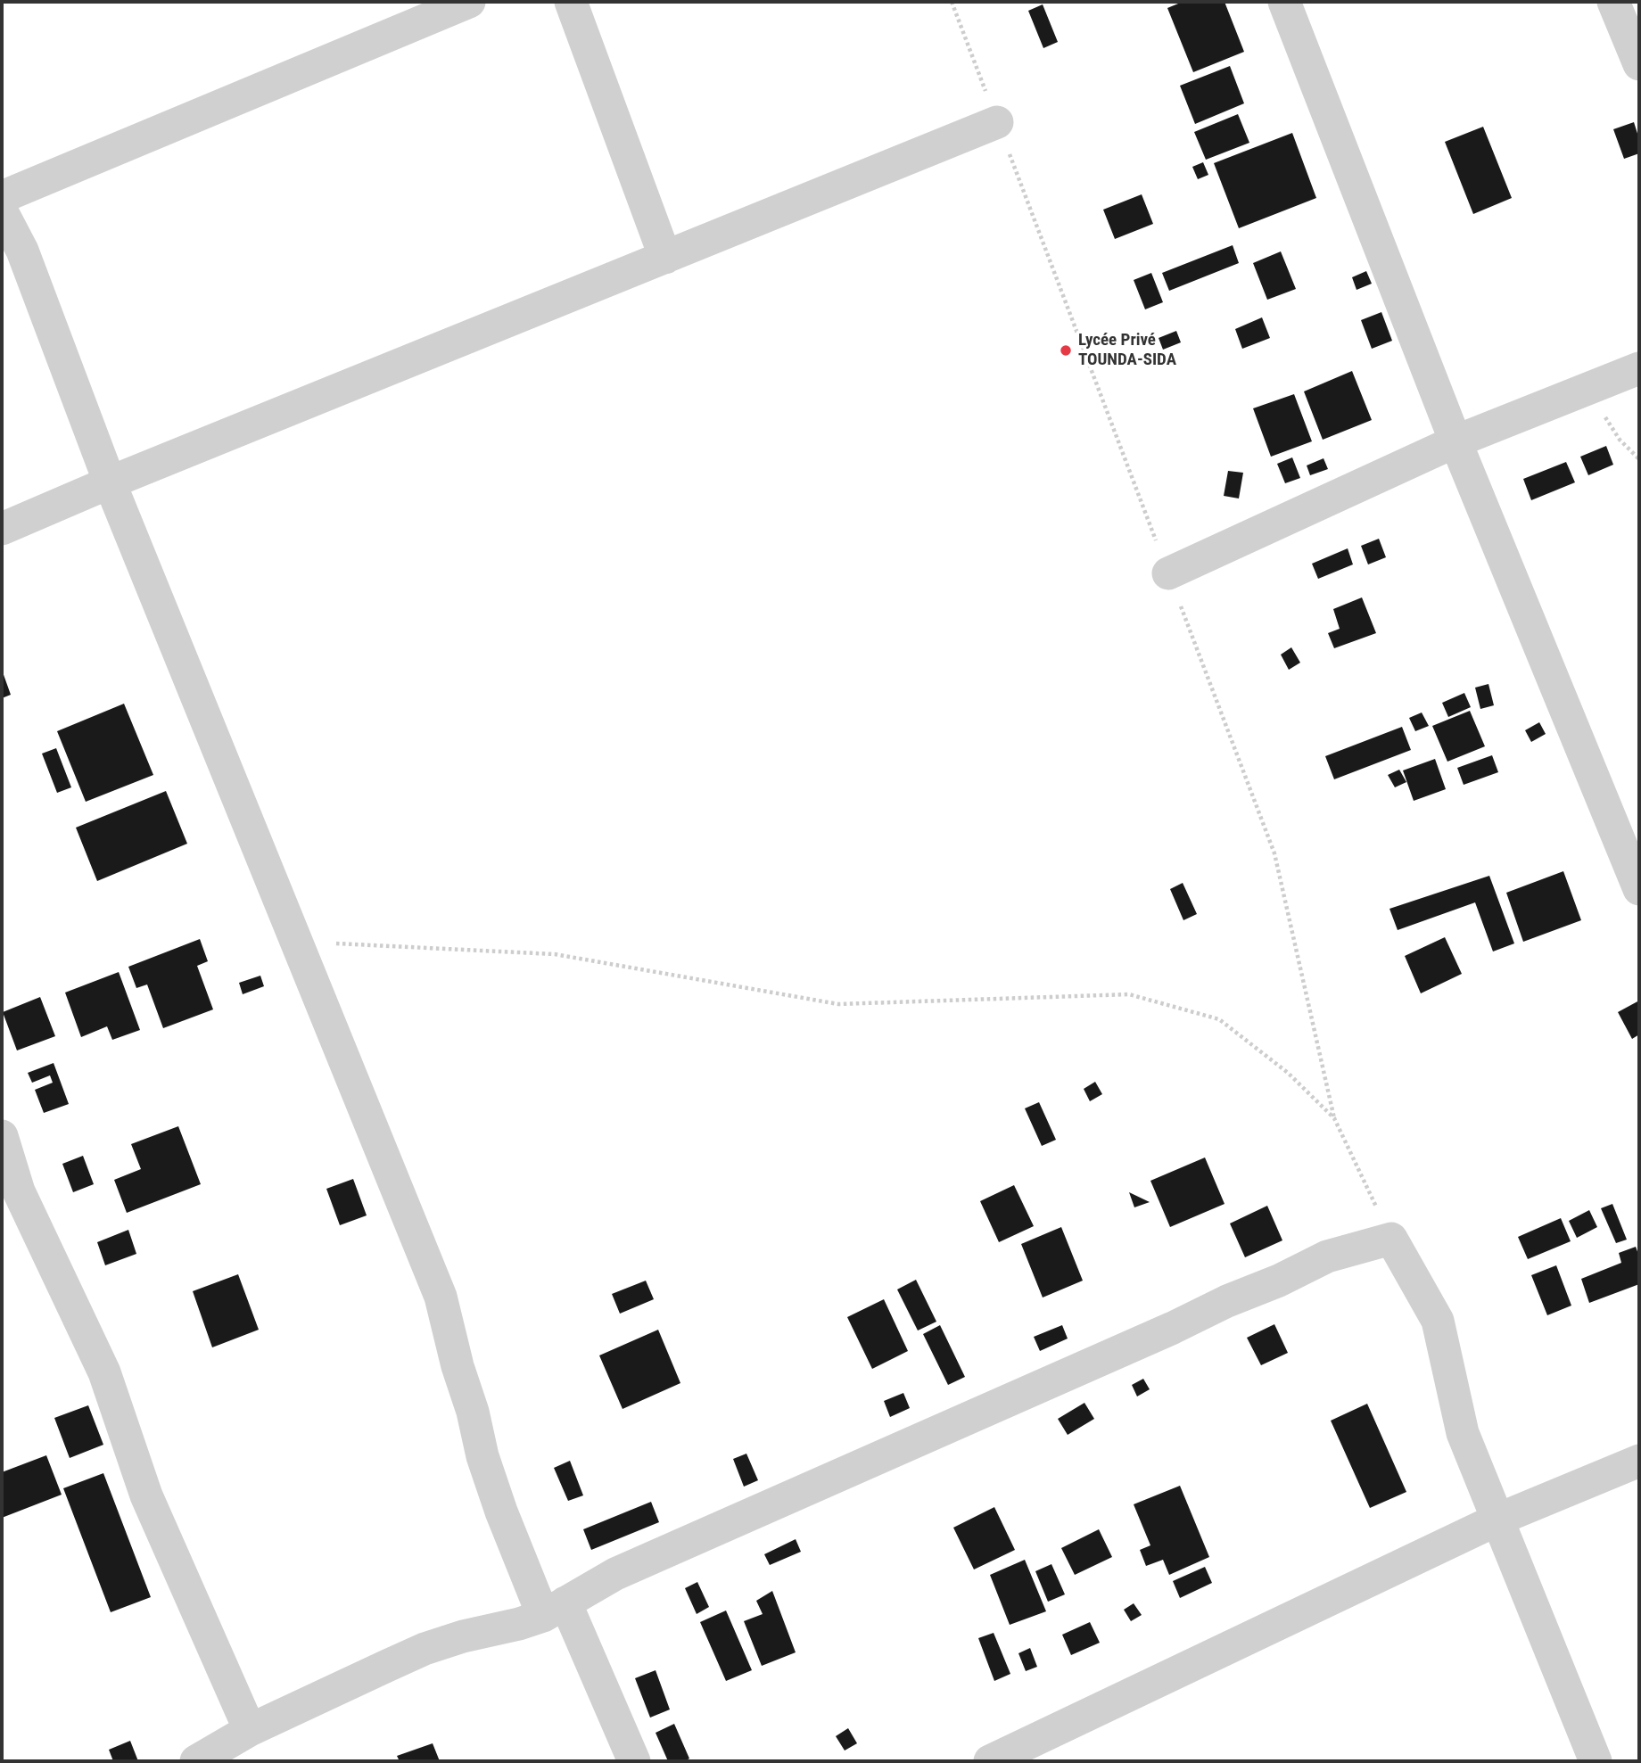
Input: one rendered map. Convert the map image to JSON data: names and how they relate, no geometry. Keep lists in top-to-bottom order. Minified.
{"places":["Lycée Privé TOUNDA-SIDA"]}
